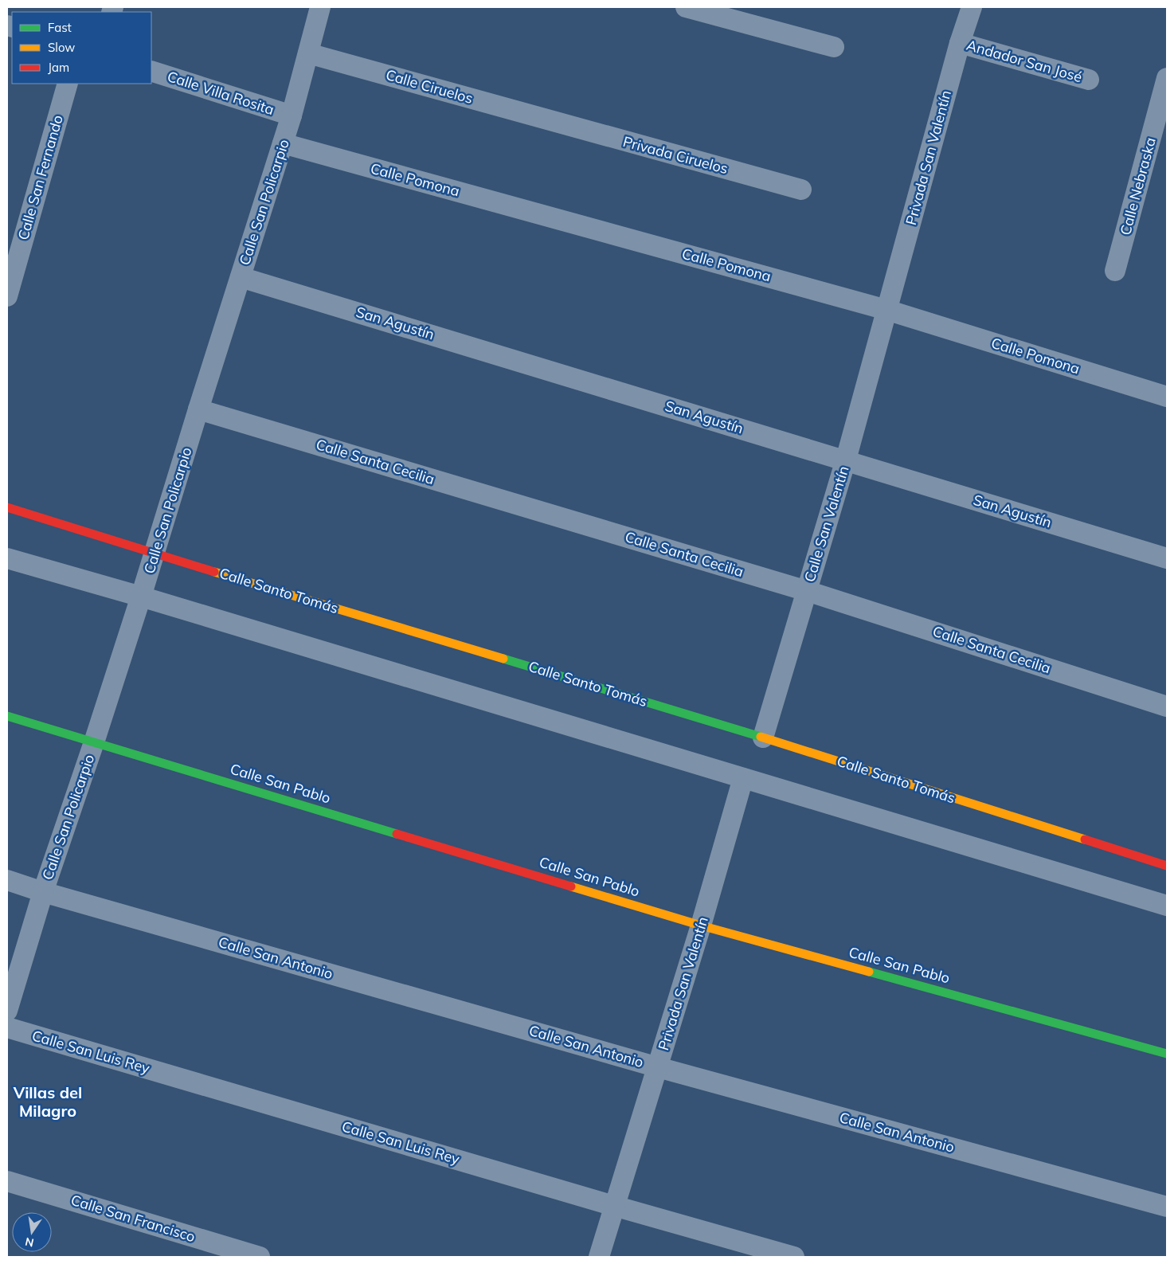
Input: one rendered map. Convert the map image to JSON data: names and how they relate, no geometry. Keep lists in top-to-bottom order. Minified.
{"streets":{"street":["Andador San José","Calle Ciruelos","Calle Villa Rosita","Privada Ciruelos","Privada San Valentín","Calle San Fernando","Calle Pomona","Calle Nebraska","Calle San Policarpio","San Agustín","Calle Santa Cecilia","Calle San Valentín","Calle Santo Tomás","Calle San Pablo","Calle San Antonio","Calle San Luis Rey","Calle San Francisco"]},"crossings":[["Andador San José","Privada San Valentín"],["Calle Ciruelos","Privada Ciruelos"],["Calle Ciruelos","Calle San Policarpio"],["Calle Villa Rosita","Calle San Policarpio"],["Privada San Valentín","Calle Pomona"],["Privada San Valentín","Calle San Valentín"],["Privada San Valentín","Calle San Pablo"],["Privada San Valentín","Calle San Antonio"],["Privada San Valentín","Calle San Luis Rey"],["Calle Pomona","Calle San Policarpio"],["Calle Pomona","Calle San Valentín"],["Calle San Policarpio","San Agustín"],["Calle San Policarpio","Calle Santa Cecilia"],["Calle San Policarpio","Calle Santo Tomás"],["Calle San Policarpio","Calle San Pablo"],["Calle San Policarpio","Calle San Antonio"],["San Agustín","Calle San Valentín"],["Calle Santa Cecilia","Calle San Valentín"],["Calle San Valentín","Calle Santo Tomás"]],"districts":["Villas del Milagro"],"legend":["Fast","Slow","Jam"],"north":"bottom"}
